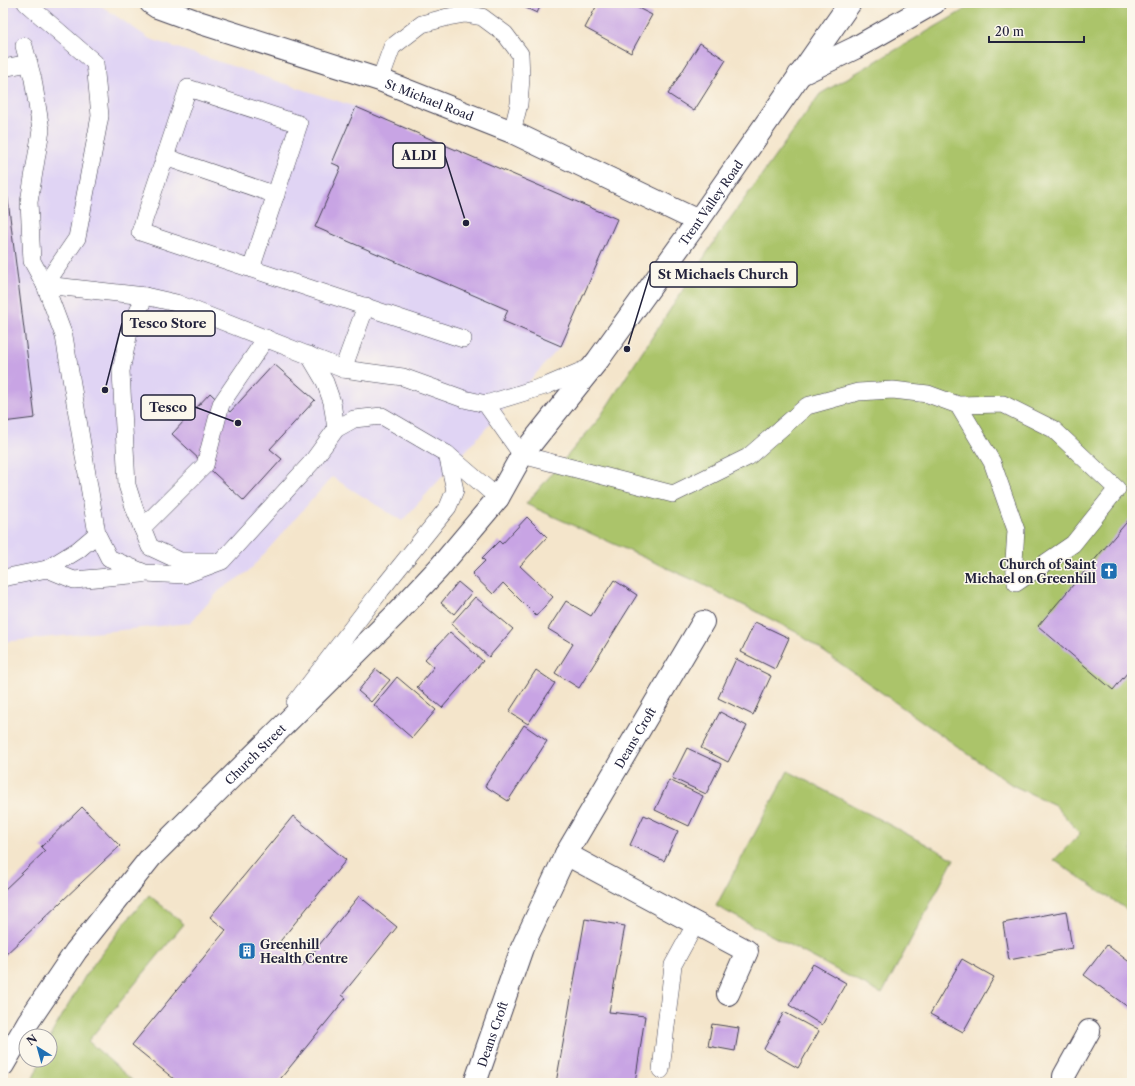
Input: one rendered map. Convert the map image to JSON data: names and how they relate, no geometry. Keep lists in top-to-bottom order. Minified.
{"streets":{"street":["St Michael Road","Trent Valley Road","Deans Croft","Church Street"]},"crossings":[["St Michael Road","Trent Valley Road"],["Trent Valley Road","Church Street"]],"places":{"other":["ALDI","St Michaels Church","Tesco Store","Tesco"],"church":["Church of Saint Michael on Greenhill"],"building":["Greenhill Health Centre"]},"scale_bar":"20 m","north":"top left"}
